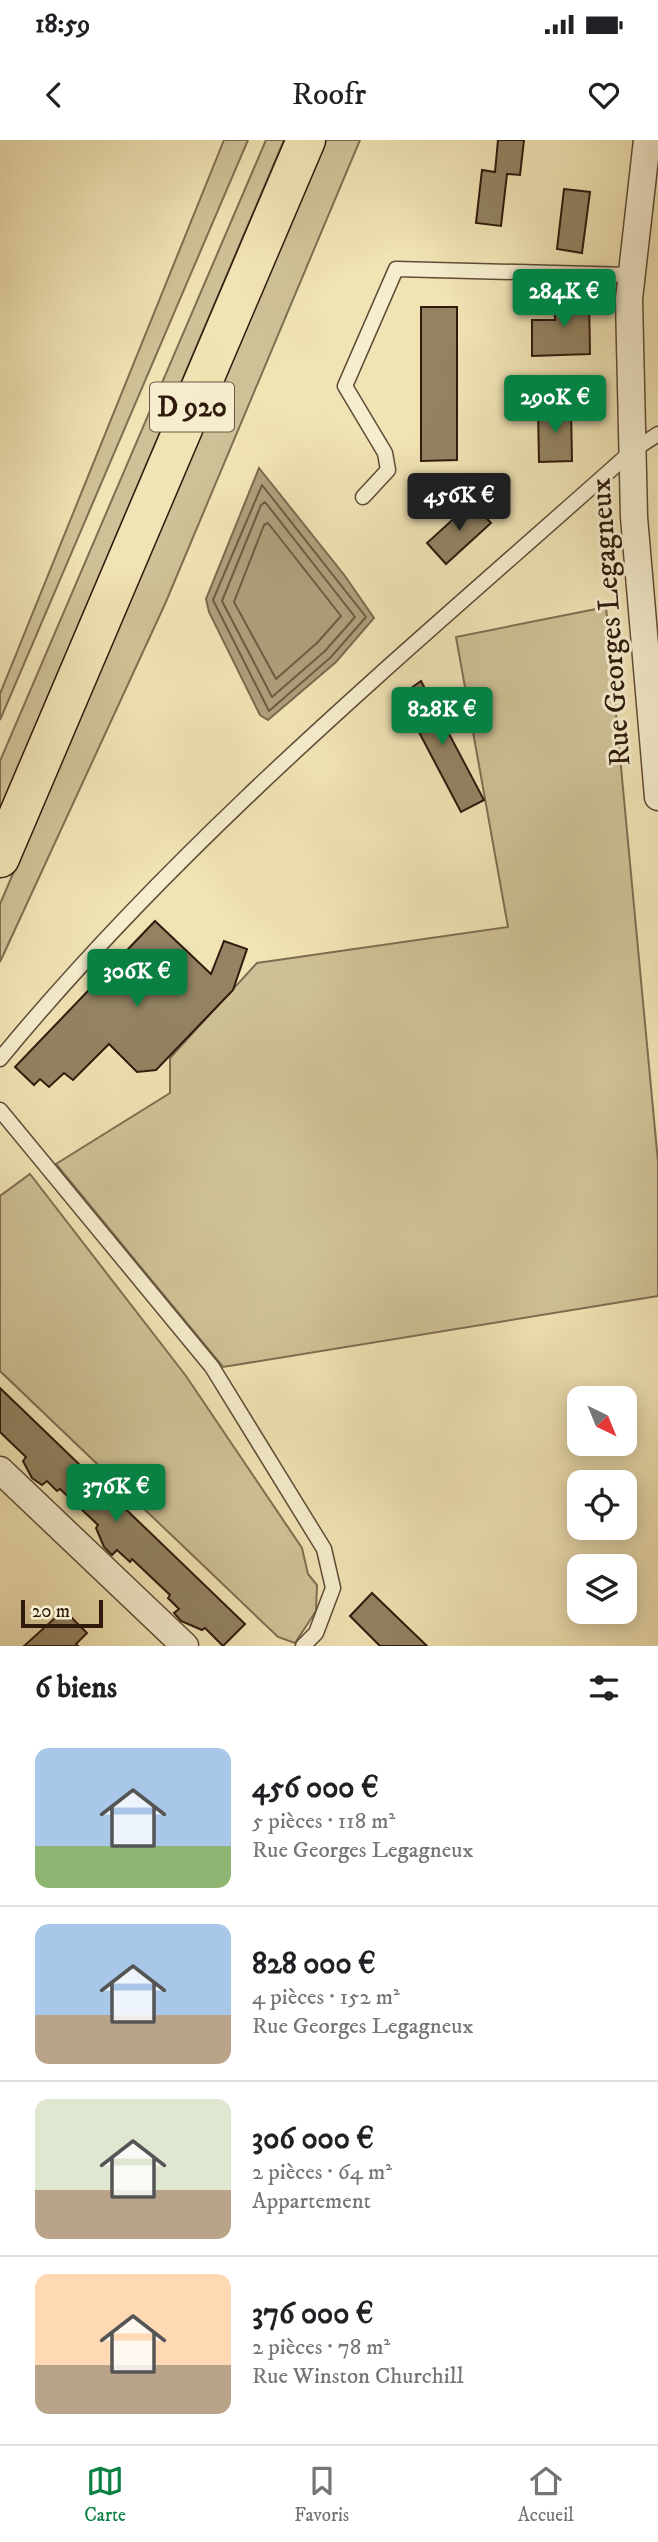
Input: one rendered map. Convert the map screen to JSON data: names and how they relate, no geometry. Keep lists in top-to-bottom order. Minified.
{"streets":{"main road":["D 920"],"street":["Rue Georges Legagneux"]},"scale_bar":"20 m","north":"bottom right","page":{"status":"18:59","header":"Roofr","price":["284K €","290K €","456K €","828K €","306K €","376K €"],"scale":"20 m","heading":"6 biens","list":[{"name":"456 000 €","note":"5 pièces · 118 m² · Rue Georges Legagneux"},{"name":"828 000 €","note":"4 pièces · 152 m² · Rue Georges Legagneux"},{"name":"306 000 €","note":"2 pièces · 64 m² · Appartement"},{"name":"376 000 €","note":"2 pièces · 78 m² · Rue Winston Churchill"}],"tabs":["Carte","Favoris","Accueil"]}}
